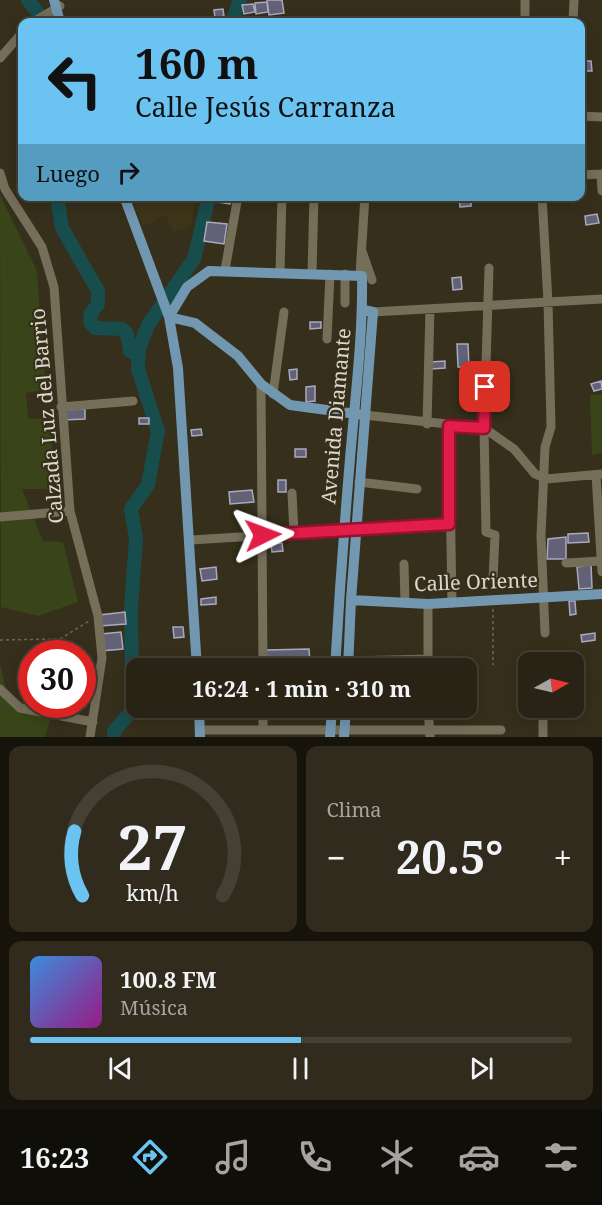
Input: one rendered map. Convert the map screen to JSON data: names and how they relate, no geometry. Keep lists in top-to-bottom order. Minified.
{"streets":{"main road":["Avenida Diamante","Calle Oriente"],"street":["Calzada Luz del Barrio"]},"crossings":[["Avenida Diamante","Calle Oriente"]],"north":"right","page":{"turn":["160 m","Calle Jesús Carranza"],"then":"Luego","limit":"30","trip":"16:24 · 1 min · 310 m","tile":"Clima","heat":["−","20.5°","+"],"song":["100.8 FM","Música"],"tabs":"16:23","gauge":["27","km/h"]}}
